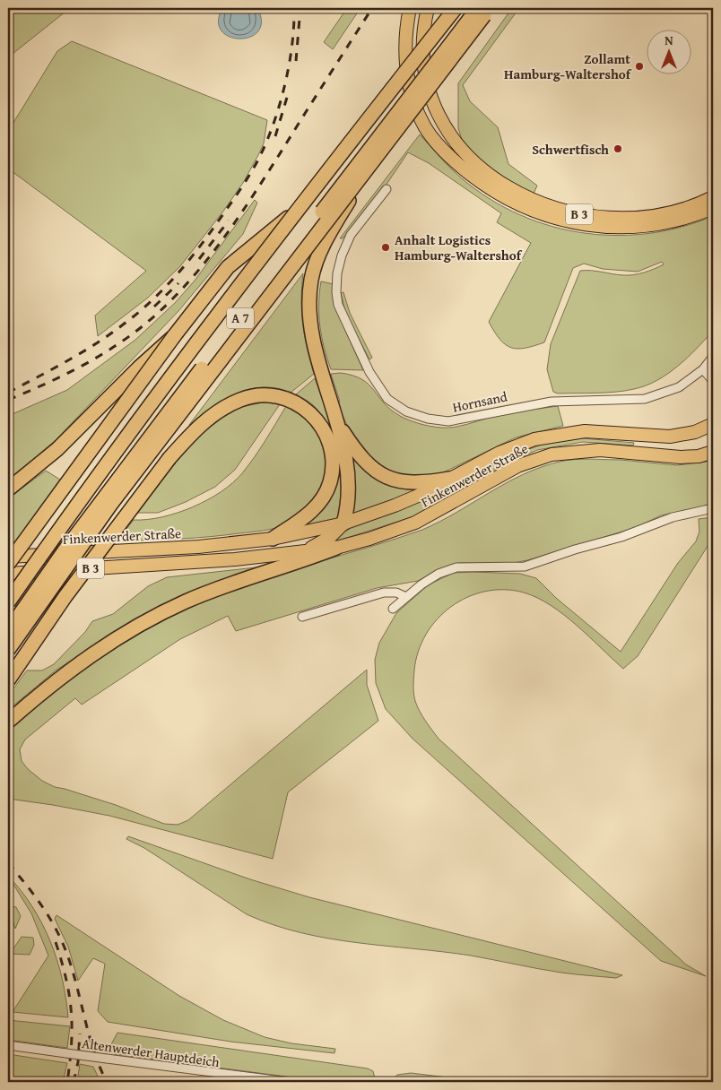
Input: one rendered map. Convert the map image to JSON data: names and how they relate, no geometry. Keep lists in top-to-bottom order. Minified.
{"streets":{"highway":["A 7"],"main road":["B 3","Finkenwerder Straße"],"street":["Hornsand","Altenwerder Hauptdeich"]},"places":["Zollamt Hamburg-Waltershof","Schwertfisch","Anhalt Logistics Hamburg-Waltershof"],"north":"top"}
